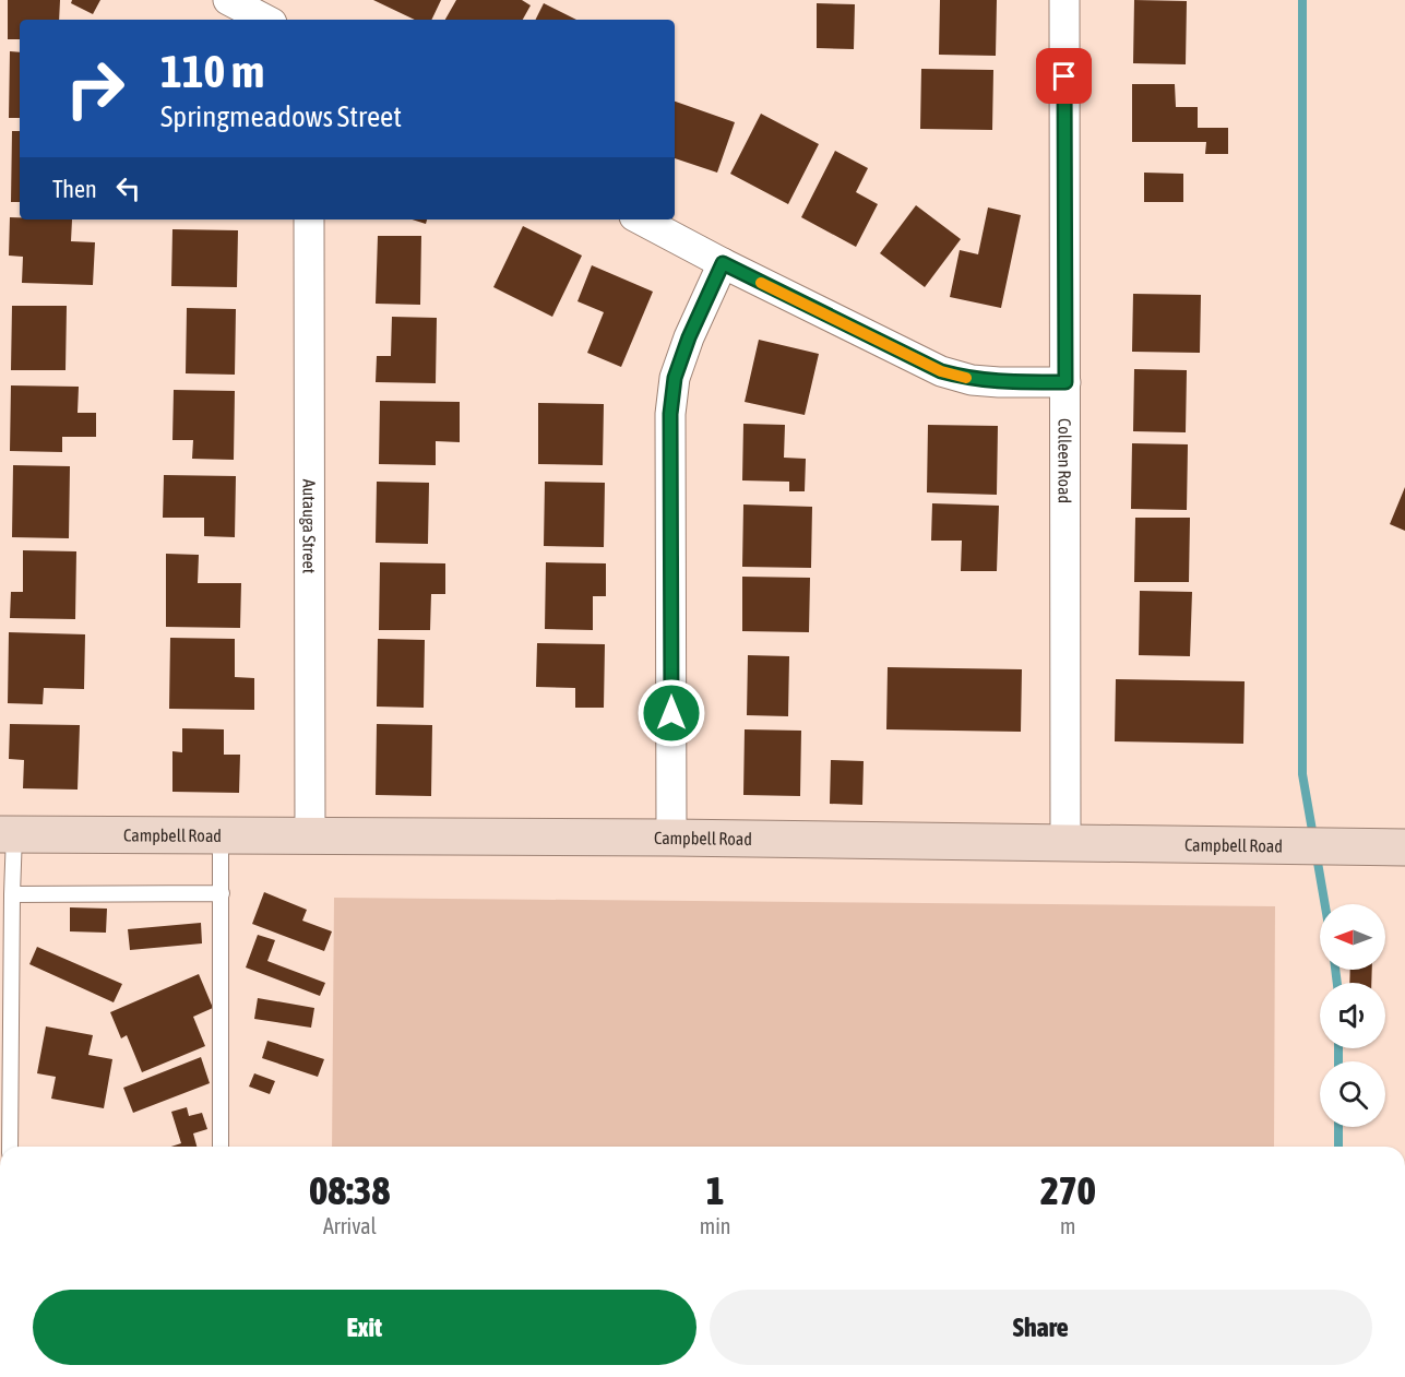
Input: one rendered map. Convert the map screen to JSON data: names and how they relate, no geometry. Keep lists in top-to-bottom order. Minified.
{"streets":{"street":["Colleen Road","Autauga Street","Campbell Road"]},"crossings":[["Colleen Road","Campbell Road"],["Autauga Street","Campbell Road"]],"north":"left","page":{"turn":["110 m","Springmeadows Street"],"then":"Then","eta":["08:38","Arrival","1","min","270","m"],"buttons":["Exit","Share"]}}
